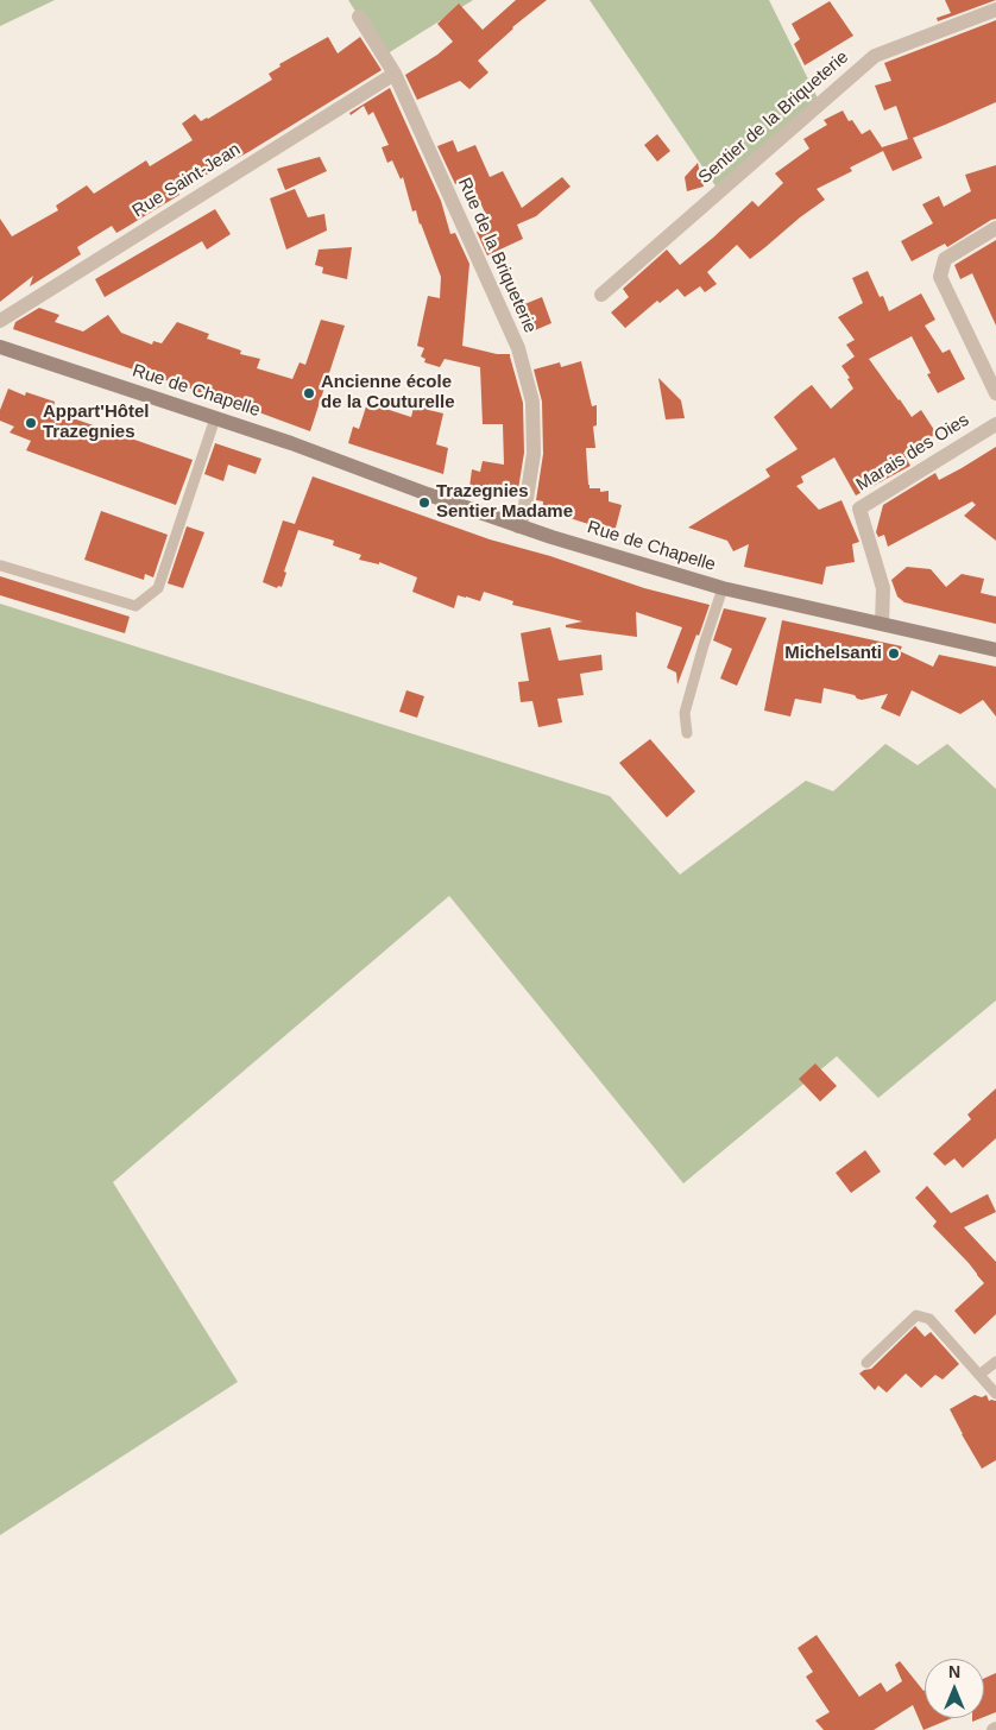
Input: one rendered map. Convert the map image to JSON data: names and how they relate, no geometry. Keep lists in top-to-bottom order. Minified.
{"streets":{"main road":["Rue de Chapelle"],"street":["Sentier de la Briqueterie","Rue Saint-Jean","Rue de la Briqueterie","Marais des Oies"]},"crossings":[["Rue Saint-Jean","Rue de la Briqueterie"],["Rue de la Briqueterie","Rue de Chapelle"],["Rue de Chapelle","Marais des Oies"]],"places":["Ancienne école de la Couturelle","Appart'Hôtel Trazegnies","Trazegnies Sentier Madame","Michelsanti"],"north":"top"}
